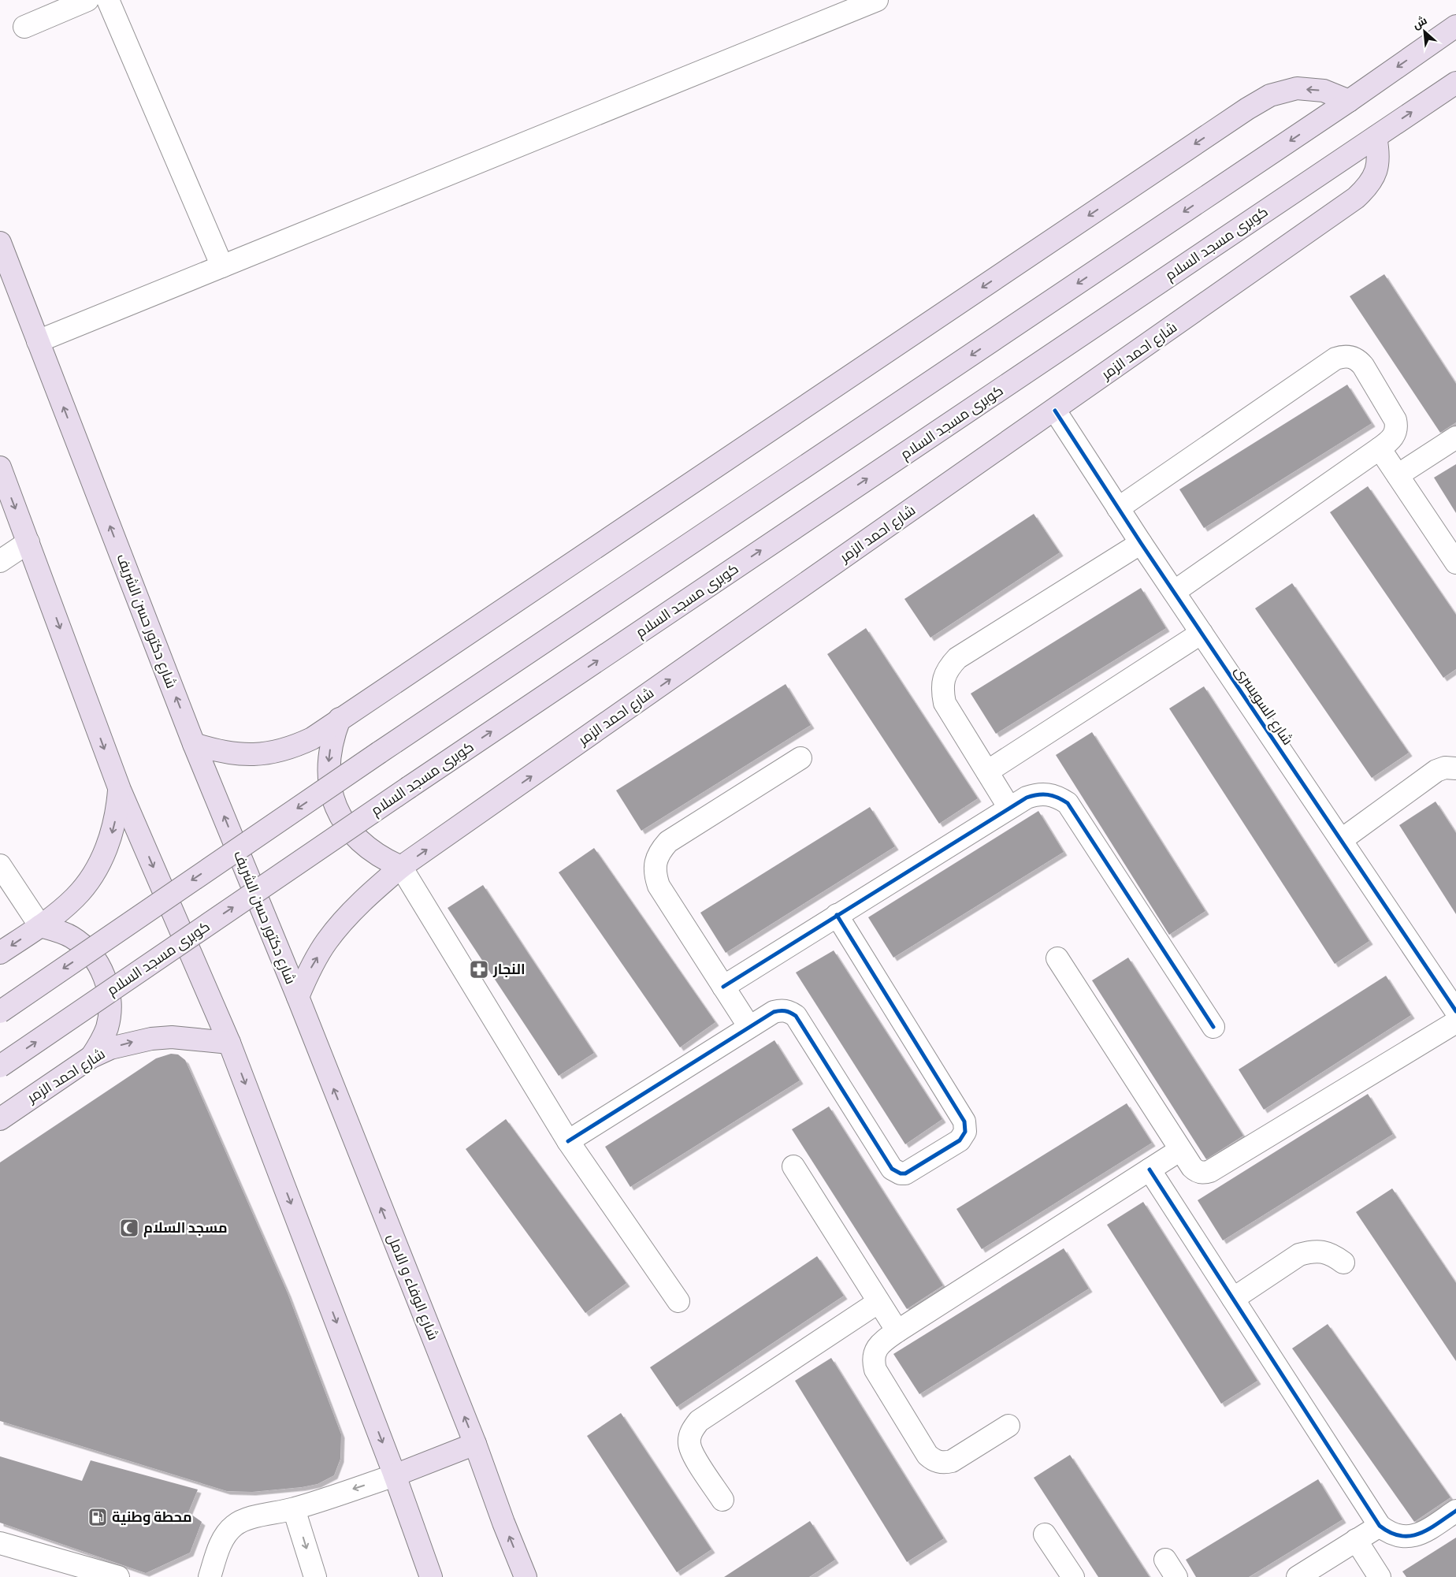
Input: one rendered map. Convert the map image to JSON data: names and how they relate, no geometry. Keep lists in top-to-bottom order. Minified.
{"streets":{"main road":["كوبرى مسجد السلام","شارع احمد الزمر","شارع دكتور حسن الشريف","شارع الوفاء و الامل"],"street":["شارع السويسرى"]},"crossings":[["كوبرى مسجد السلام","شارع احمد الزمر"],["شارع احمد الزمر","شارع دكتور حسن الشريف"],["شارع احمد الزمر","شارع السويسرى"],["شارع احمد الزمر","شارع الوفاء و الامل"],["شارع دكتور حسن الشريف","شارع الوفاء و الامل"]],"places":{"pharmacy":["النجار"],"mosque":["مسجد السلام"],"fuel station":["محطة وطنية"]},"north":"top left"}
